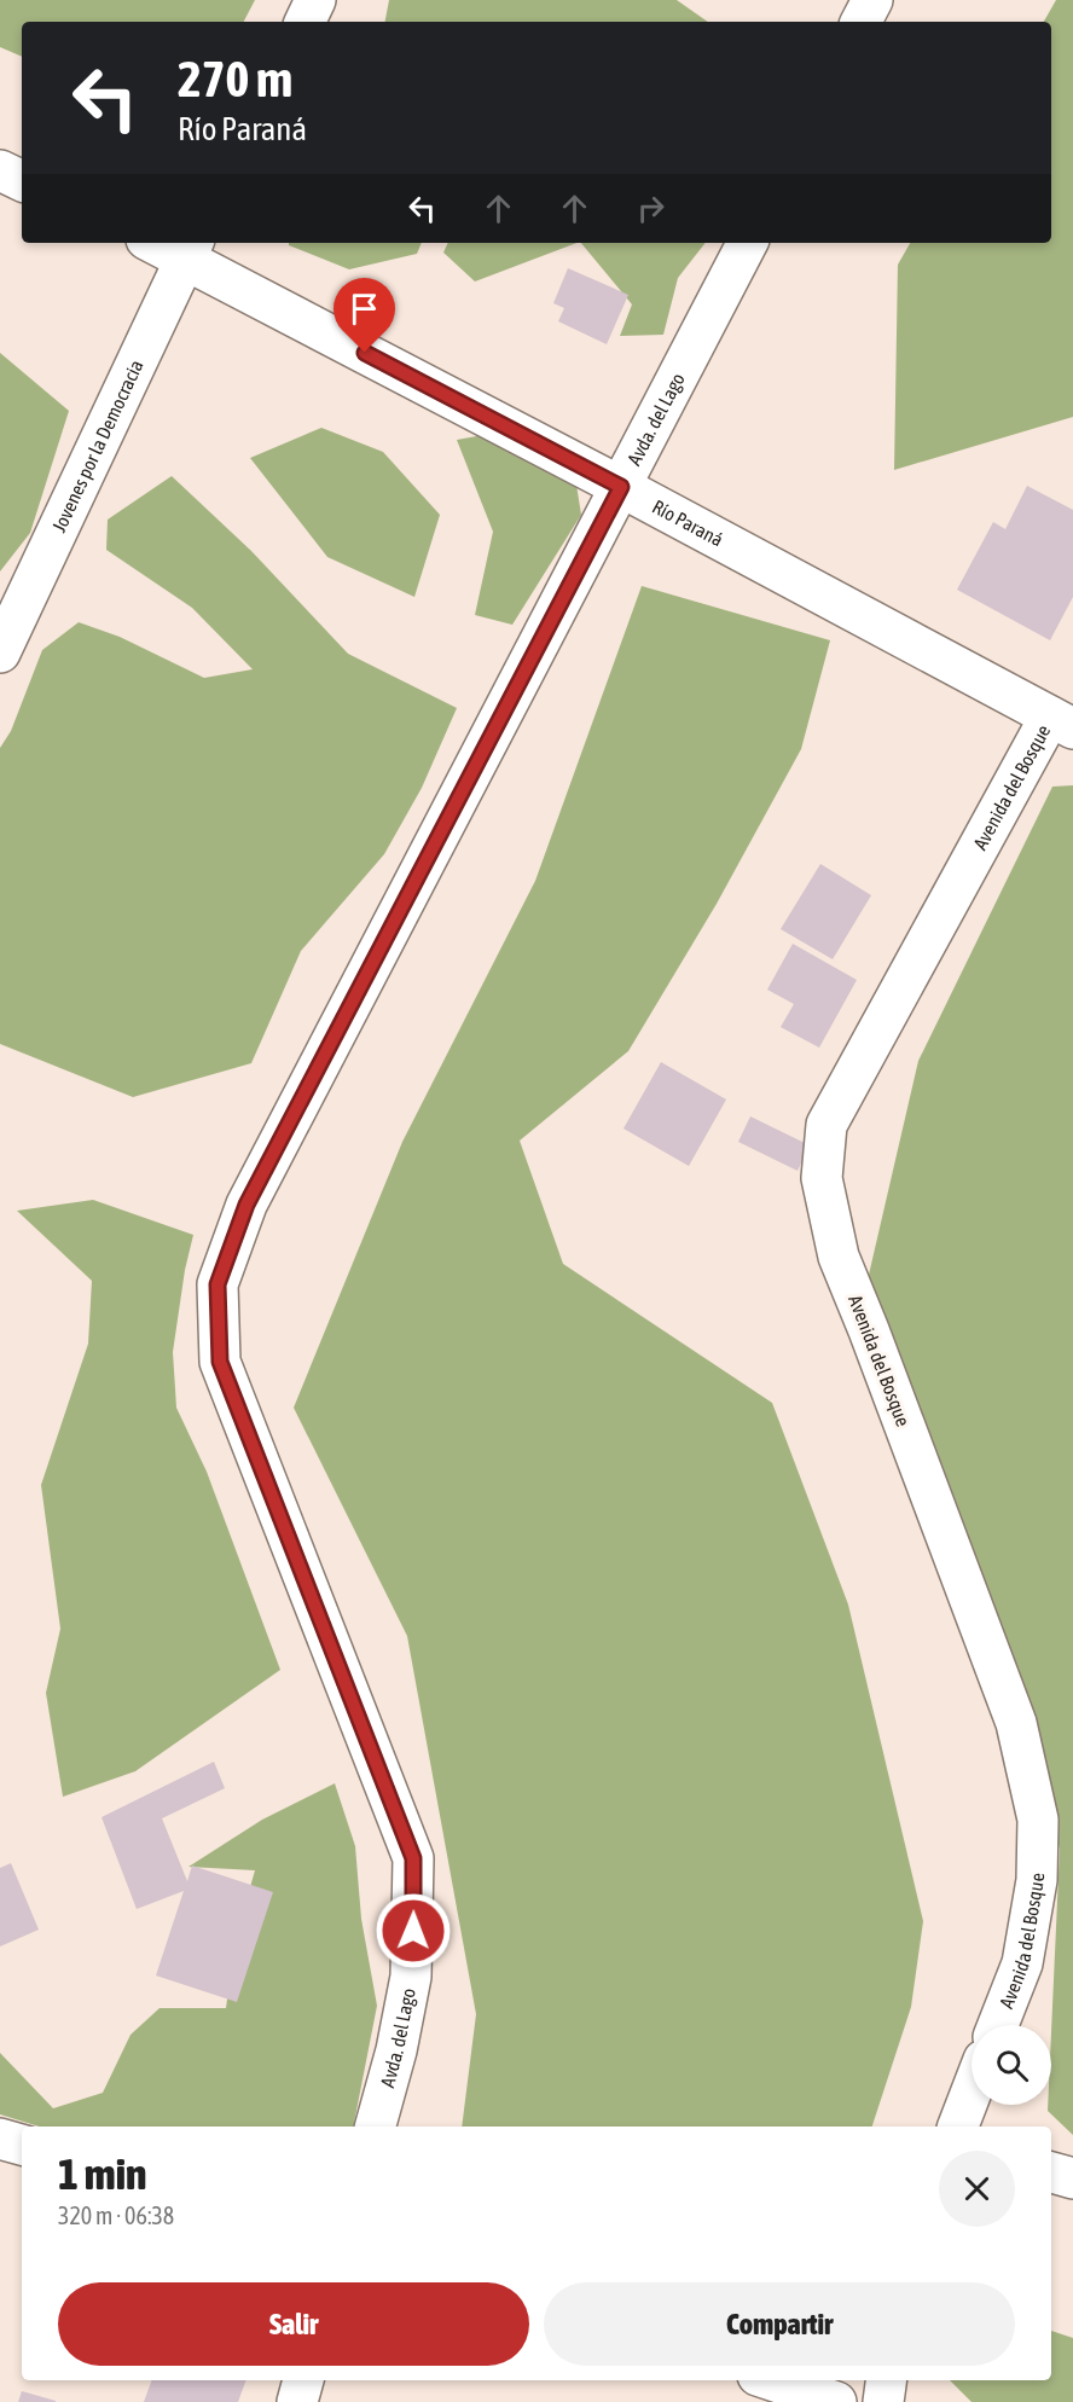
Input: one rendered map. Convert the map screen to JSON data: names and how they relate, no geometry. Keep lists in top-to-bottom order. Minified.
{"streets":{"street":["Avda. del Lago","Jovenes por la Democracia","Río Paraná","Avenida del Bosque"]},"crossings":[["Avda. del Lago","Río Paraná"],["Jovenes por la Democracia","Río Paraná"],["Río Paraná","Avenida del Bosque"]],"page":{"turn":["270 m","Río Paraná"],"heading":["1 min","320 m · 06:38"],"buttons":["Salir","Compartir"]}}
